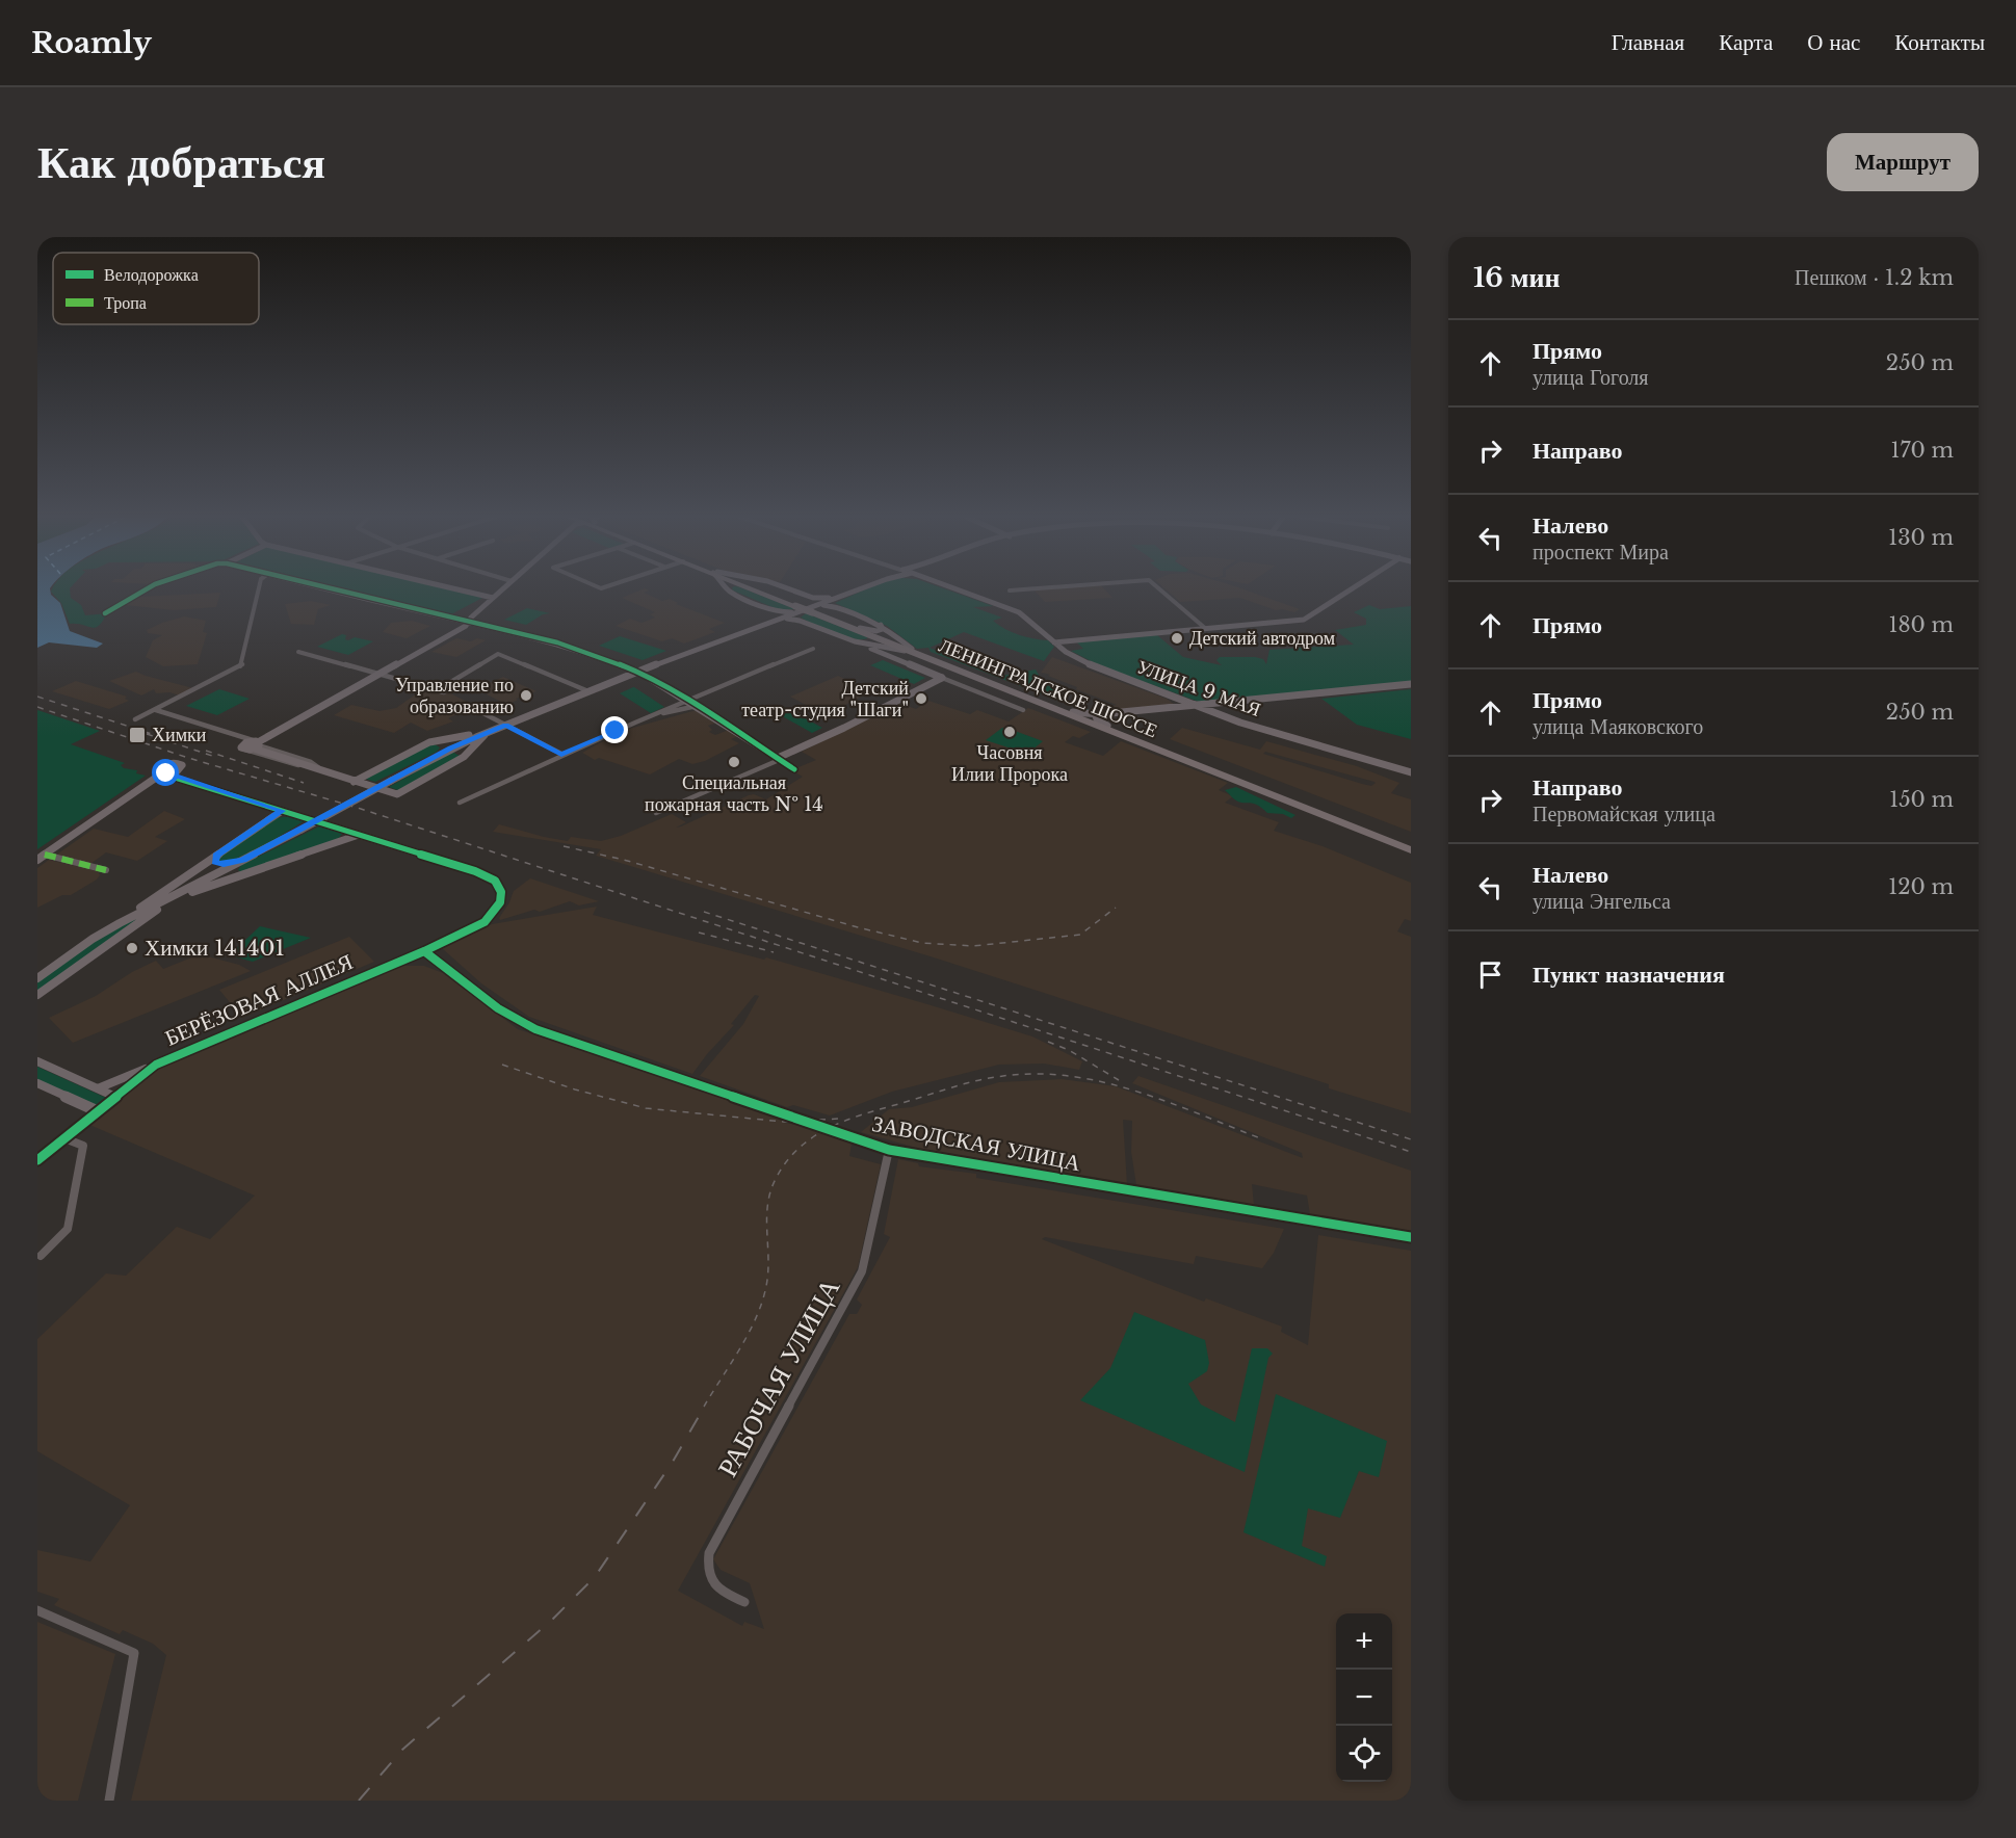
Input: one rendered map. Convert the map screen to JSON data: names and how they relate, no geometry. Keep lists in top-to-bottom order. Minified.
{"streets":{"highway":["ЛЕНИНГРАДСКОЕ ШОССЕ"],"street":["УЛИЦА 9 МАЯ","БЕРЁЗОВАЯ АЛЛЕЯ","ЗАВОДСКАЯ УЛИЦА","РАБОЧАЯ УЛИЦА"]},"crossings":[["БЕРЁЗОВАЯ АЛЛЕЯ","ЗАВОДСКАЯ УЛИЦА"],["ЗАВОДСКАЯ УЛИЦА","РАБОЧАЯ УЛИЦА"]],"places":{"other":["Детский автодром","Управление по образованию","Детский театр-студия \"Шаги\"","Часовня Илии Пророка","Специальная пожарная часть № 14","Химки 141401"],"transit":["Химки"]},"legend":["Велодорожка","Тропа"],"page":{"header":"Roamly","nav":["Главная","Карта","О нас","Контакты"],"buttons":"Маршрут","title":"Как добраться","heading":["16 мин","Пешком · 1.2 km"],"list":[["Прямо","улица Гоголя","250 m"],["Направо","170 m"],["Налево","проспект Мира","130 m"],["Прямо","180 m"],["Прямо","улица Маяковского","250 m"],["Направо","Первомайская улица","150 m"],["Налево","улица Энгельса","120 m"],"Пункт назначения"],"map_buttons":["+","−"]}}
